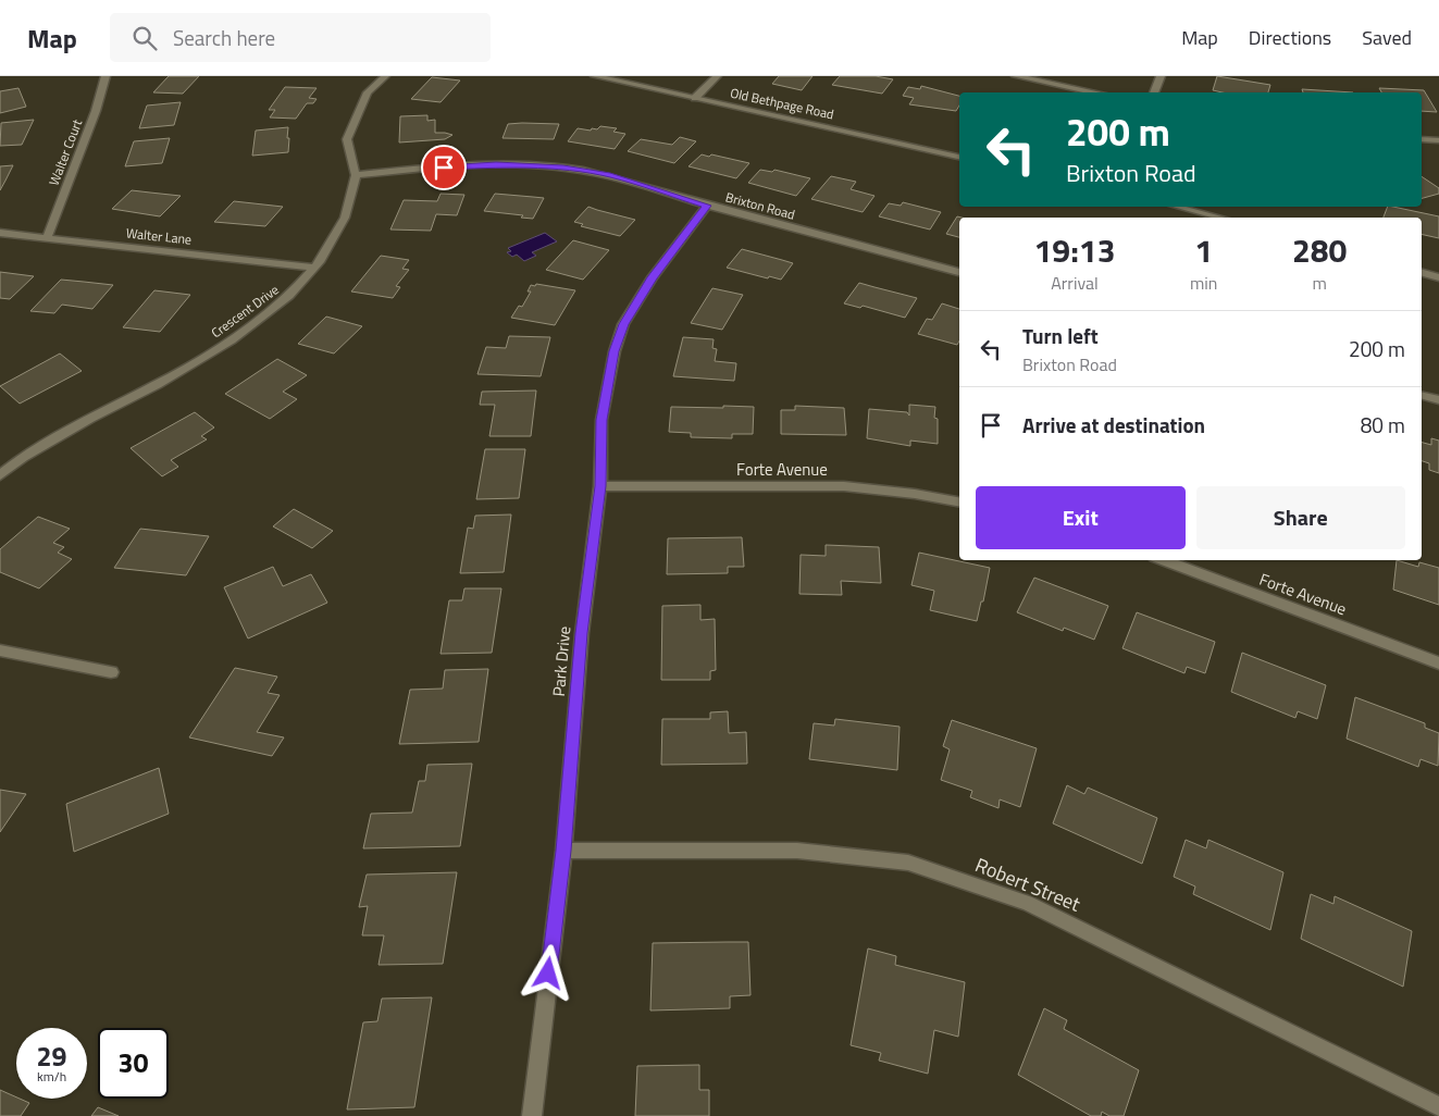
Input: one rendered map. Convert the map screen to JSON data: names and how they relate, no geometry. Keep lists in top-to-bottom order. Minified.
{"streets":{"street":["Old Bethpage Road","Walter Court","Brixton Road","Walter Lane","Crescent Drive","Forte Avenue","Park Drive","Robert Street"]},"crossings":[["Walter Court","Walter Lane"],["Brixton Road","Crescent Drive"],["Brixton Road","Park Drive"],["Walter Lane","Crescent Drive"],["Forte Avenue","Park Drive"],["Park Drive","Robert Street"]],"page":{"header":"Map","search":"Search here","nav":["Map","Directions","Saved"],"turn":["200 m","Brixton Road"],"eta":["19:13","Arrival","1","min","280","m"],"list":[{"name":"Turn left","note":"Brixton Road","value":"200 m"},{"name":"Arrive at destination","value":"80 m"}],"buttons":["Exit","Share"],"speed":"29 km/h","limit":"30"}}
